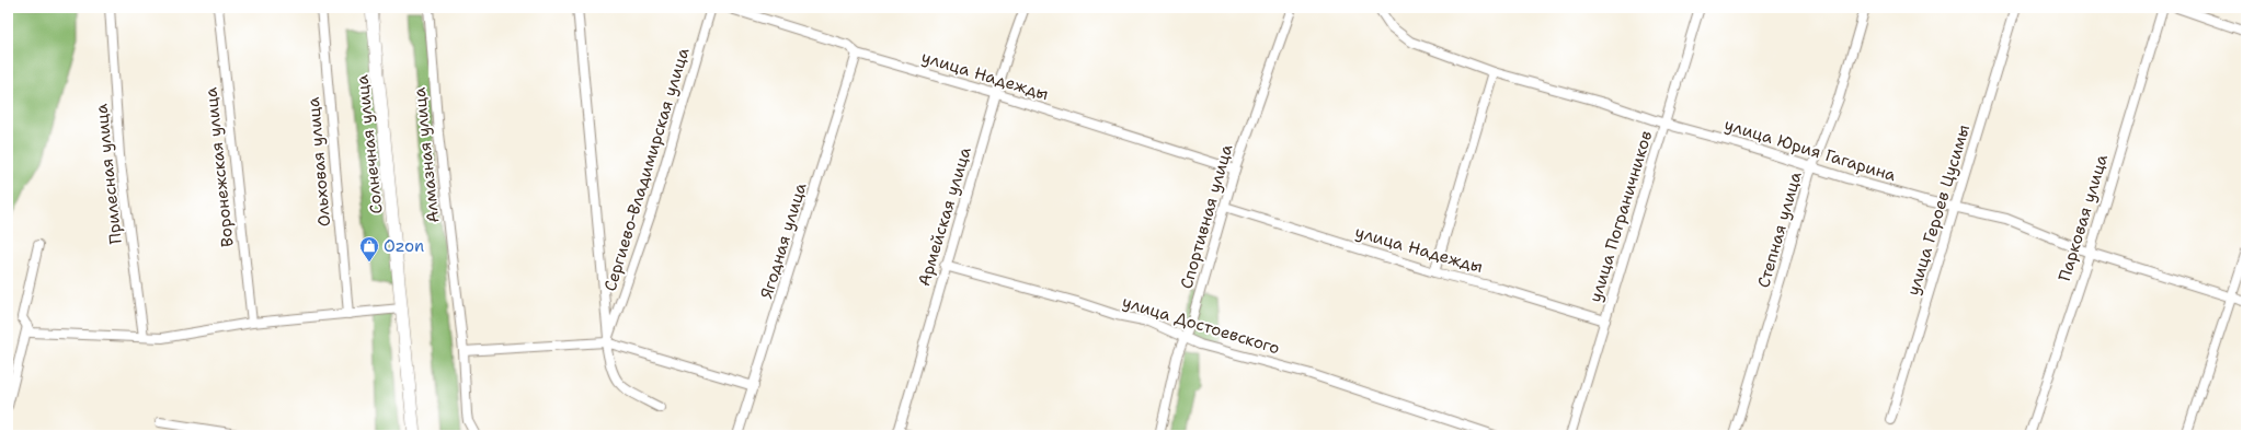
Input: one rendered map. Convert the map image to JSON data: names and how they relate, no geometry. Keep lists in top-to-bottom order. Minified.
{"streets":{"street":["улица Надежды","Солнечная улица","улица Юрия Гагарина","Алмазная улица","Ольховая улица","Воронежская улица","Сергиево-Владимирская улица","Прилесная улица","улица Героев Цусимы","Армейская улица","Спортивная улица","улица Пограничников","Парковая улица","Степная улица","Ягодная улица","улица Достоевского"]},"crossings":[["улица Надежды","Армейская улица"],["улица Надежды","Спортивная улица"],["улица Надежды","улица Пограничников"],["улица Надежды","Ягодная улица"],["улица Юрия Гагарина","улица Героев Цусимы"],["улица Юрия Гагарина","улица Пограничников"],["улица Юрия Гагарина","Парковая улица"],["улица Юрия Гагарина","Степная улица"],["Армейская улица","улица Достоевского"],["Спортивная улица","улица Достоевского"]],"places":{"shop":["Ozon"]}}
